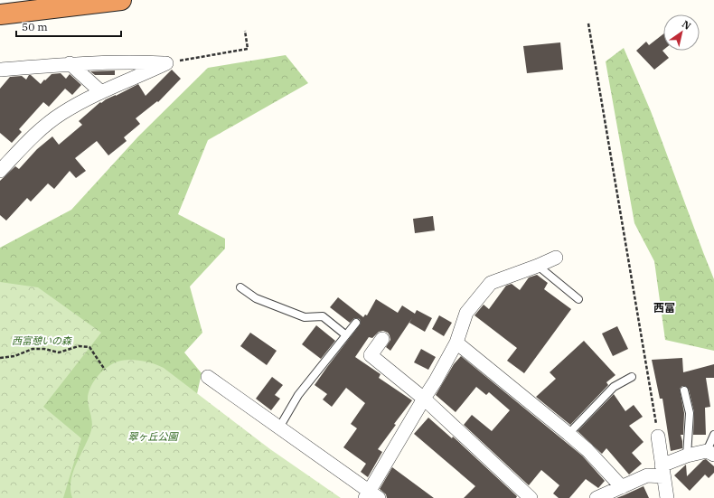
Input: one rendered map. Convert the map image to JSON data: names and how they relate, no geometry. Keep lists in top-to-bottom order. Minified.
{"districts":["西富"],"parks":["西富憩いの森","翠ヶ丘公園"],"scale_bar":"50 m","north":"top right"}
